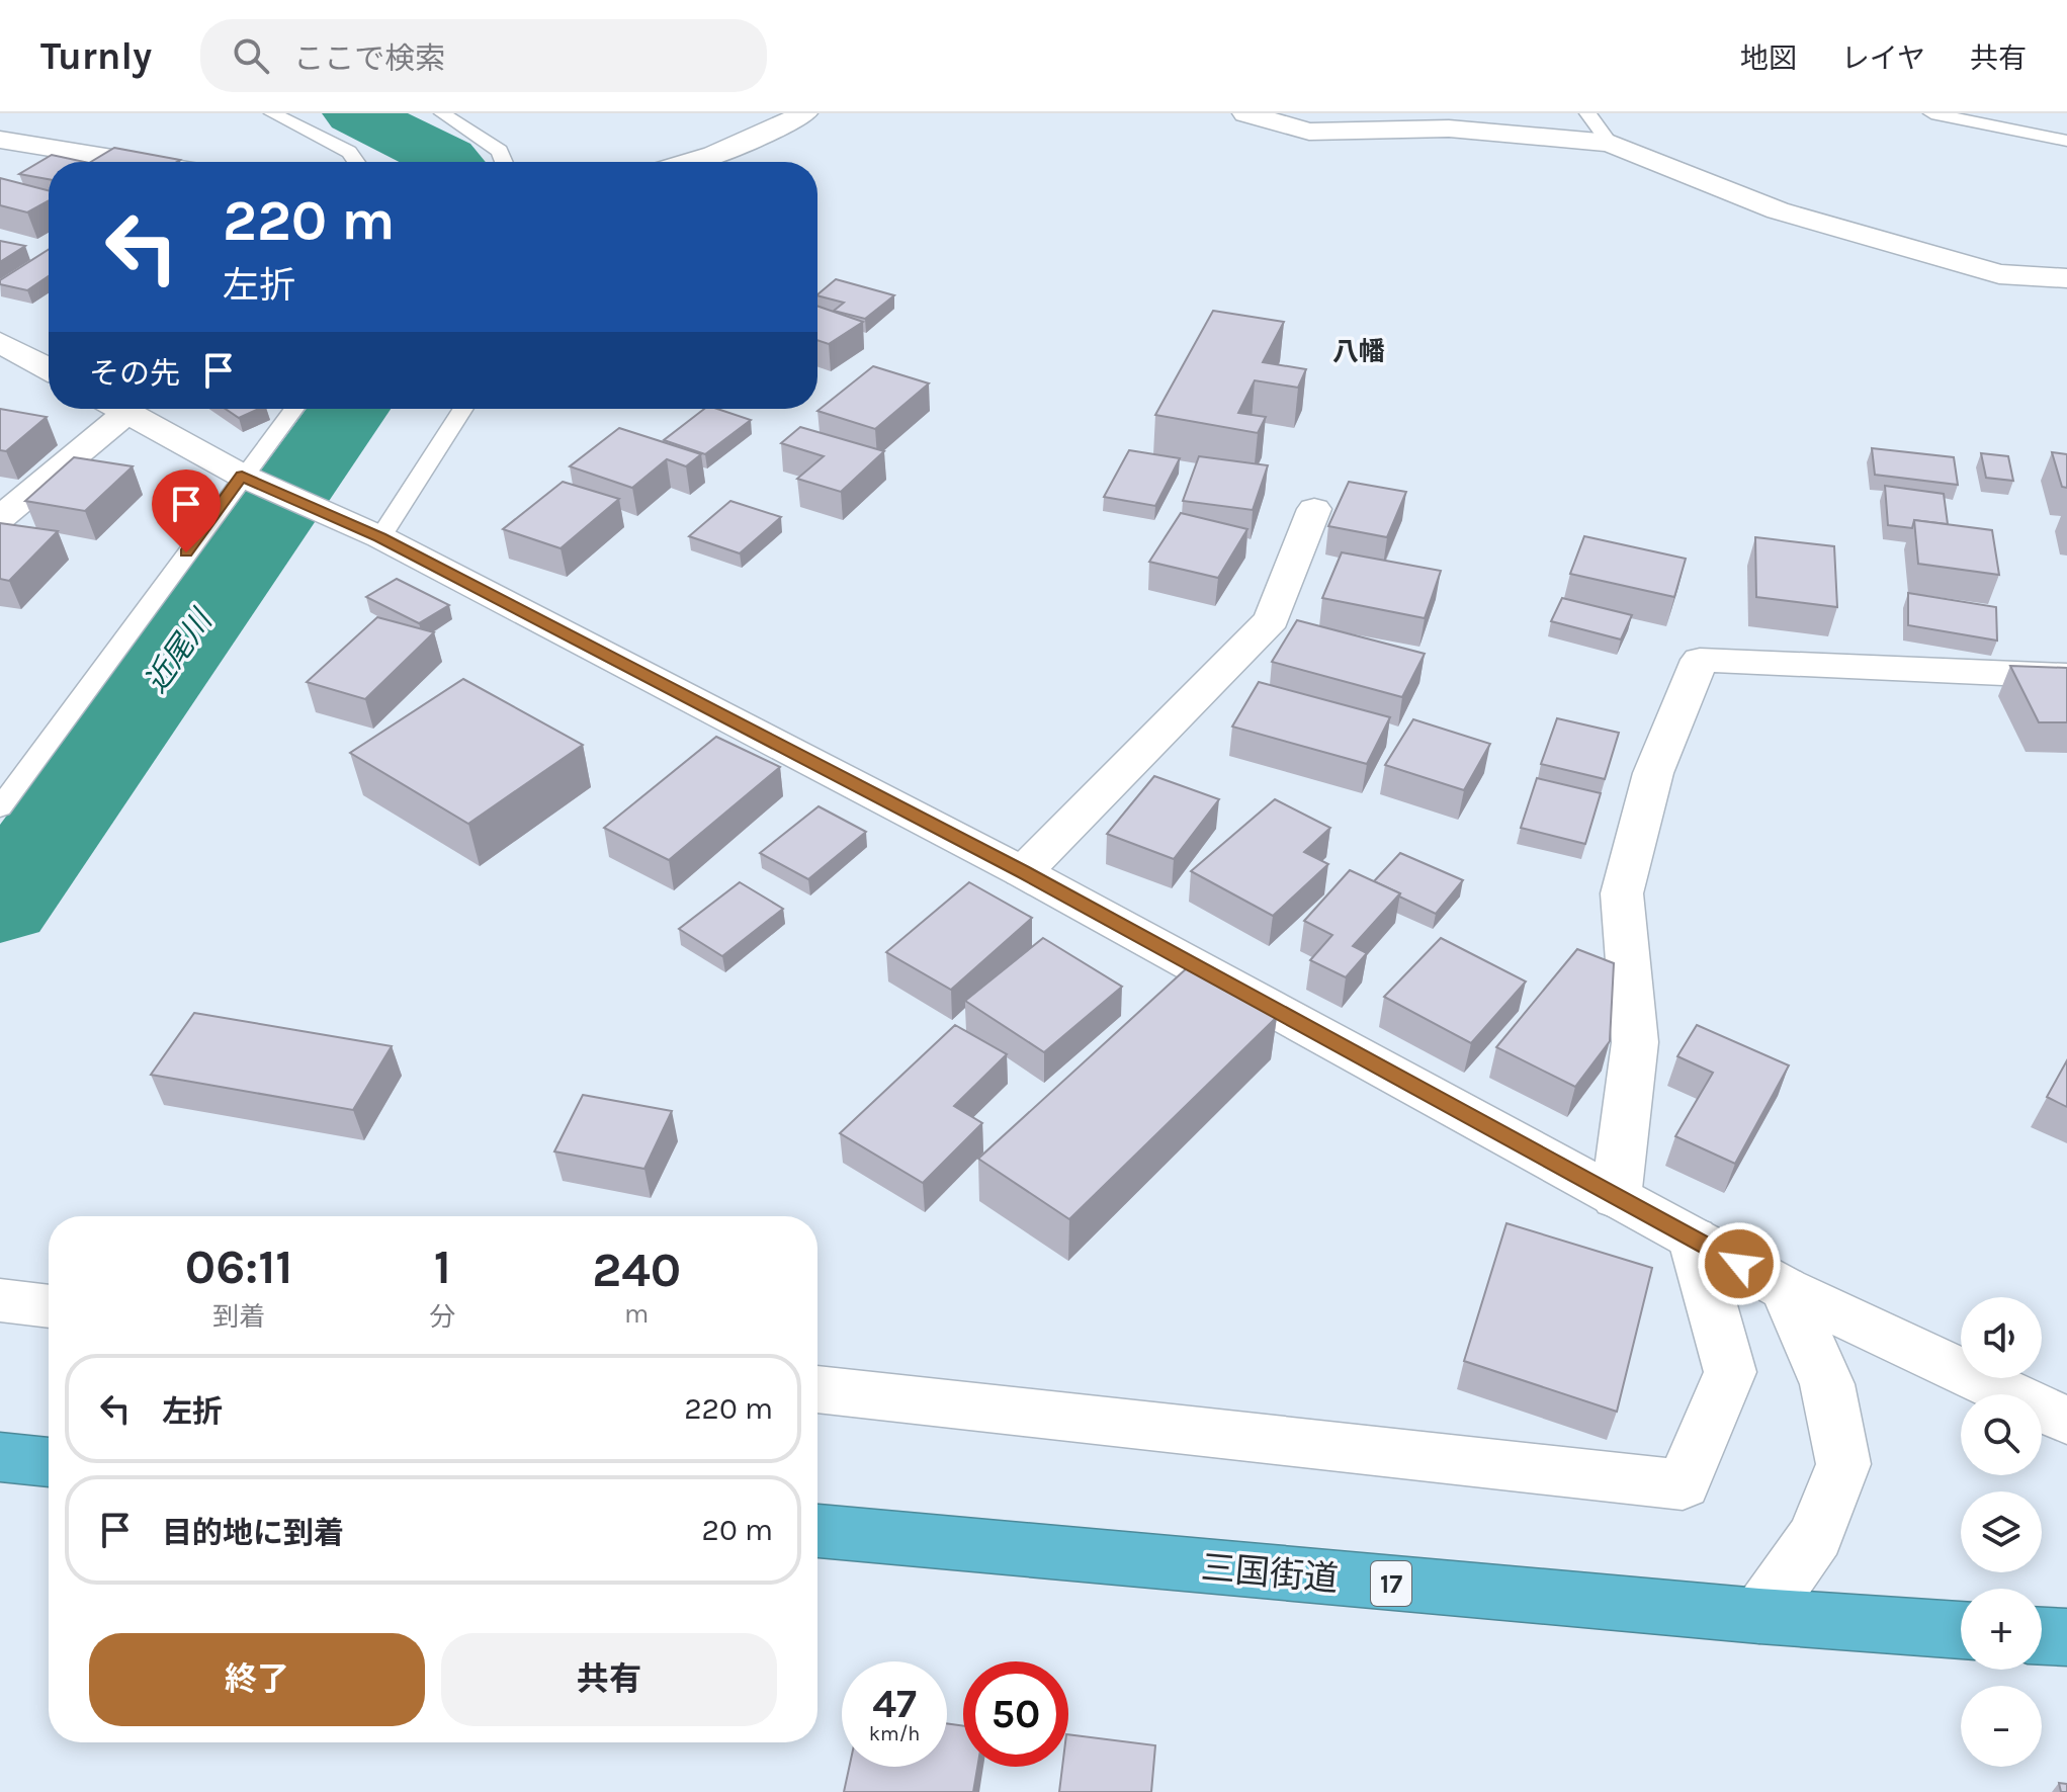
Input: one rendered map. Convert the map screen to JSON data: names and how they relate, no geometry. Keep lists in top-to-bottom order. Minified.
{"streets":{"highway":["三国街道","17"]},"districts":["八幡"],"water":["近尾川"],"page":{"header":"Turnly","search":"ここで検索","nav":["地図","レイヤ","共有"],"turn":["220 m","左折"],"then":"その先","eta":["06:11","到着","1","分","240","m"],"map_buttons":["+","−"],"list":[{"name":"左折","value":"220 m"},{"name":"目的地に到着","value":"20 m"}],"buttons":["終了","共有"],"speed":"47 km/h","limit":"50"}}
